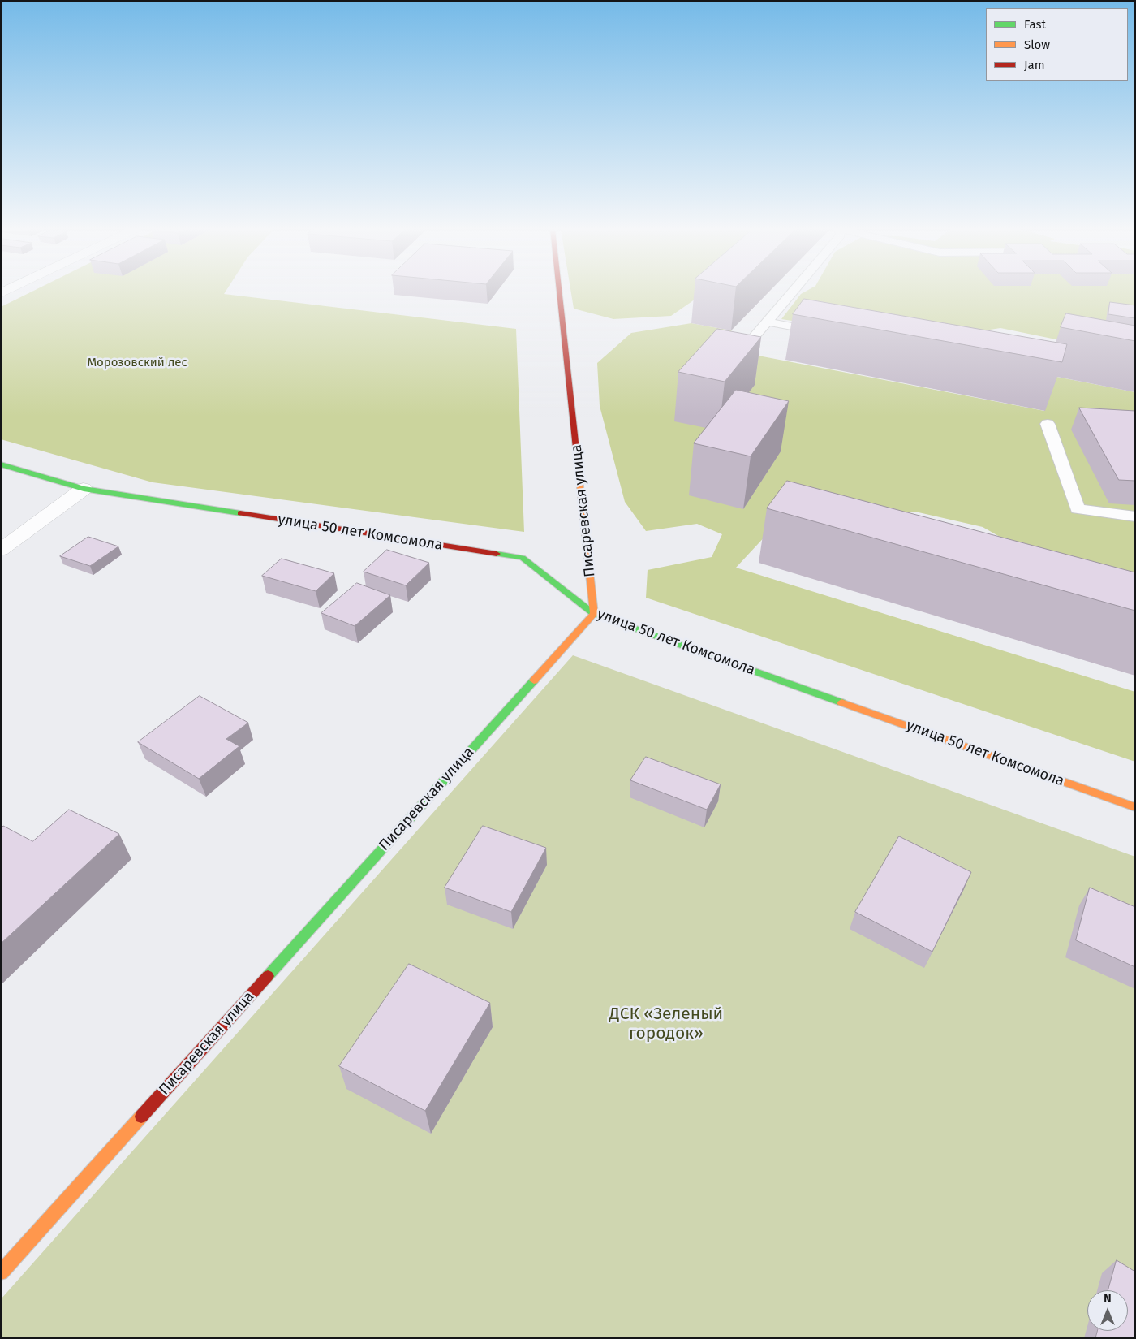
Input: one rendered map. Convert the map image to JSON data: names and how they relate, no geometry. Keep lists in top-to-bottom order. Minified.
{"streets":{"street":["Писаревская улица","улица 50 лет Комсомола"]},"crossings":[["Писаревская улица","улица 50 лет Комсомола"]],"parks":["Морозовский лес","ДСК «Зеленый городок»"],"legend":["Fast","Slow","Jam"],"north":"top"}
